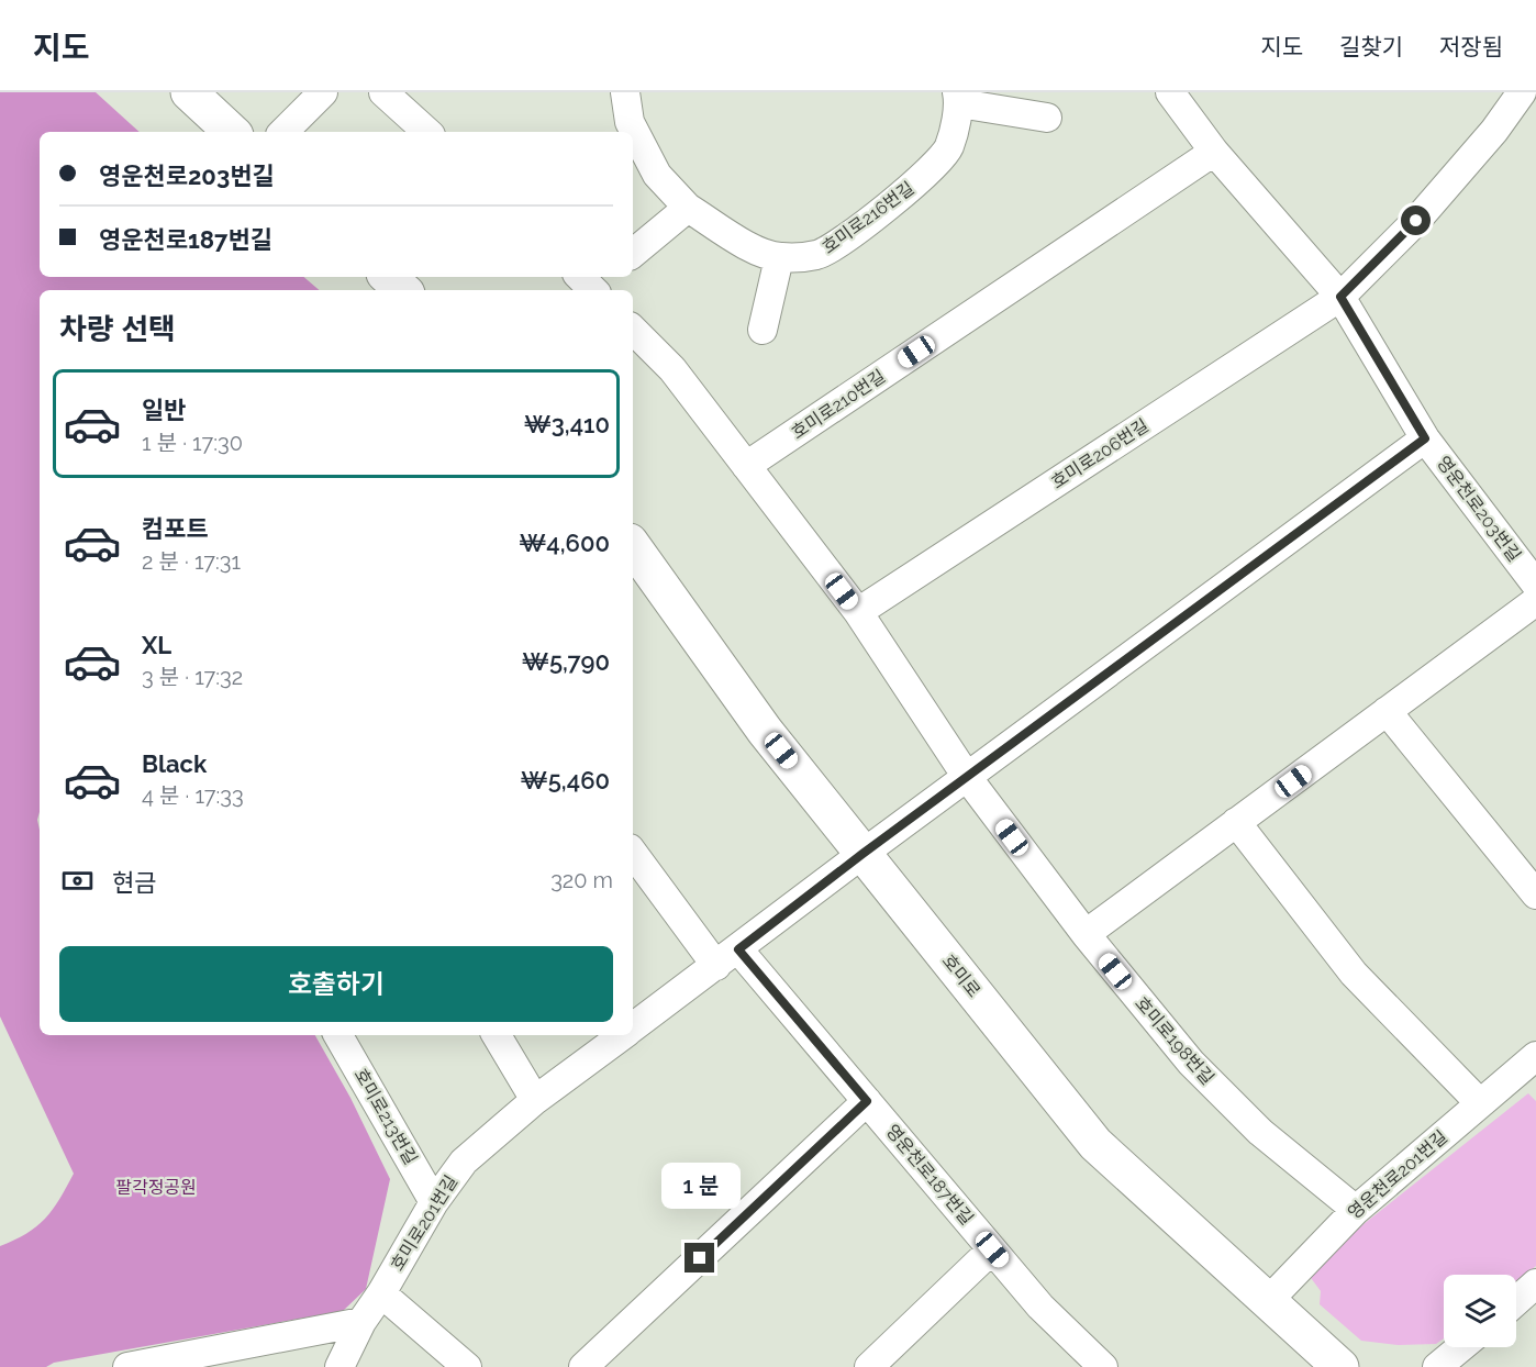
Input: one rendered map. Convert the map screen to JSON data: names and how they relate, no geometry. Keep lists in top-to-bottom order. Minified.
{"streets":{"street":["호미로216번길","호미로210번길","호미로206번길","영운천로203번길","호미로","호미로198번길","호미로213번길","영운천로187번길","영운천로201번길","호미로201번길"]},"crossings":[["호미로210번길","영운천로203번길"],["호미로210번길","호미로198번길"],["호미로206번길","영운천로203번길"],["호미로206번길","호미로198번길"],["영운천로203번길","호미로201번길"],["호미로","영운천로201번길"],["호미로","호미로201번길"],["호미로198번길","영운천로201번길"],["호미로198번길","호미로201번길"],["호미로213번길","호미로201번길"],["영운천로187번길","호미로201번길"]],"parks":["팔각정공원"],"page":{"header":"지도","nav":["지도","길찾기","저장됨"],"banner":["영운천로203번길","영운천로187번길"],"heading":"차량 선택","list":[{"name":"일반","note":"1 분 · 17:30","value":"₩3,410"},{"name":"컴포트","note":"2 분 · 17:31","value":"₩4,600"},{"name":"XL","note":"3 분 · 17:32","value":"₩5,790"},{"name":"Black","note":"4 분 · 17:33","value":"₩5,460"}],"pay":["현금","320 m"],"buttons":"호출하기","bubble":"1 분"}}
